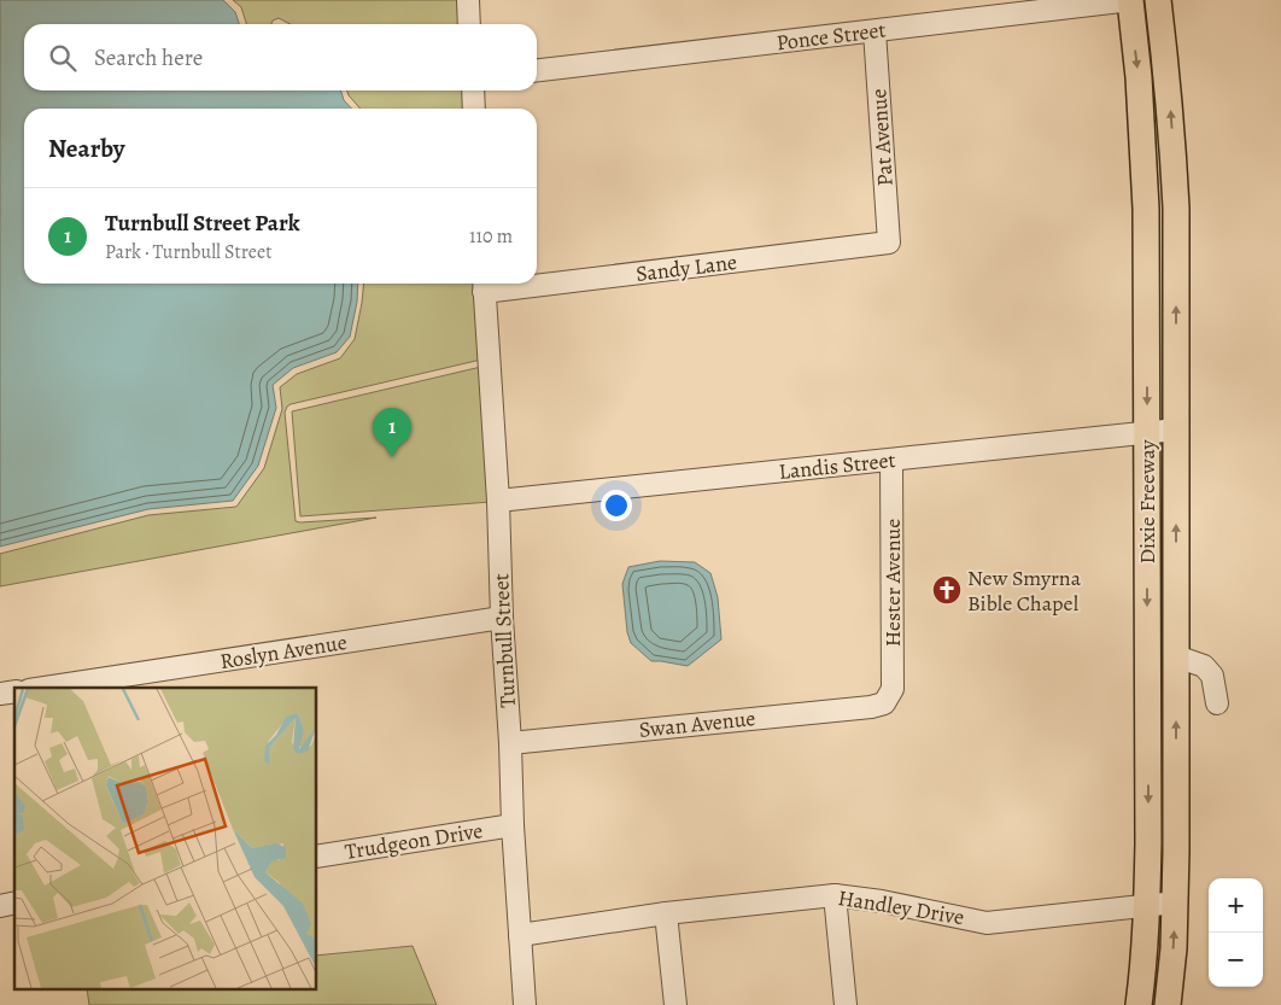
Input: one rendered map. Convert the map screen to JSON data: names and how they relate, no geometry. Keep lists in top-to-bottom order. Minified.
{"streets":{"main road":["Dixie Freeway"],"street":["Ponce Street","Pat Avenue","Sandy Lane","Landis Street","Hester Avenue","Turnbull Street","Roslyn Avenue","Swan Avenue","Trudgeon Drive","Handley Drive"]},"crossings":[["Ponce Street","Pat Avenue"],["Ponce Street","Dixie Freeway"],["Pat Avenue","Sandy Lane"],["Landis Street","Dixie Freeway"],["Landis Street","Hester Avenue"],["Landis Street","Turnbull Street"],["Dixie Freeway","Handley Drive"],["Hester Avenue","Swan Avenue"],["Turnbull Street","Roslyn Avenue"],["Turnbull Street","Swan Avenue"],["Turnbull Street","Trudgeon Drive"],["Turnbull Street","Handley Drive"]],"places":{"church":["New Smyrna Bible Chapel"]},"page":{"search":"Search here","heading":"Nearby","list":[{"mark":"1","name":"Turnbull Street Park","note":"Park · Turnbull Street","value":"110 m"}],"pins":"1","map_buttons":["+","−"]}}
